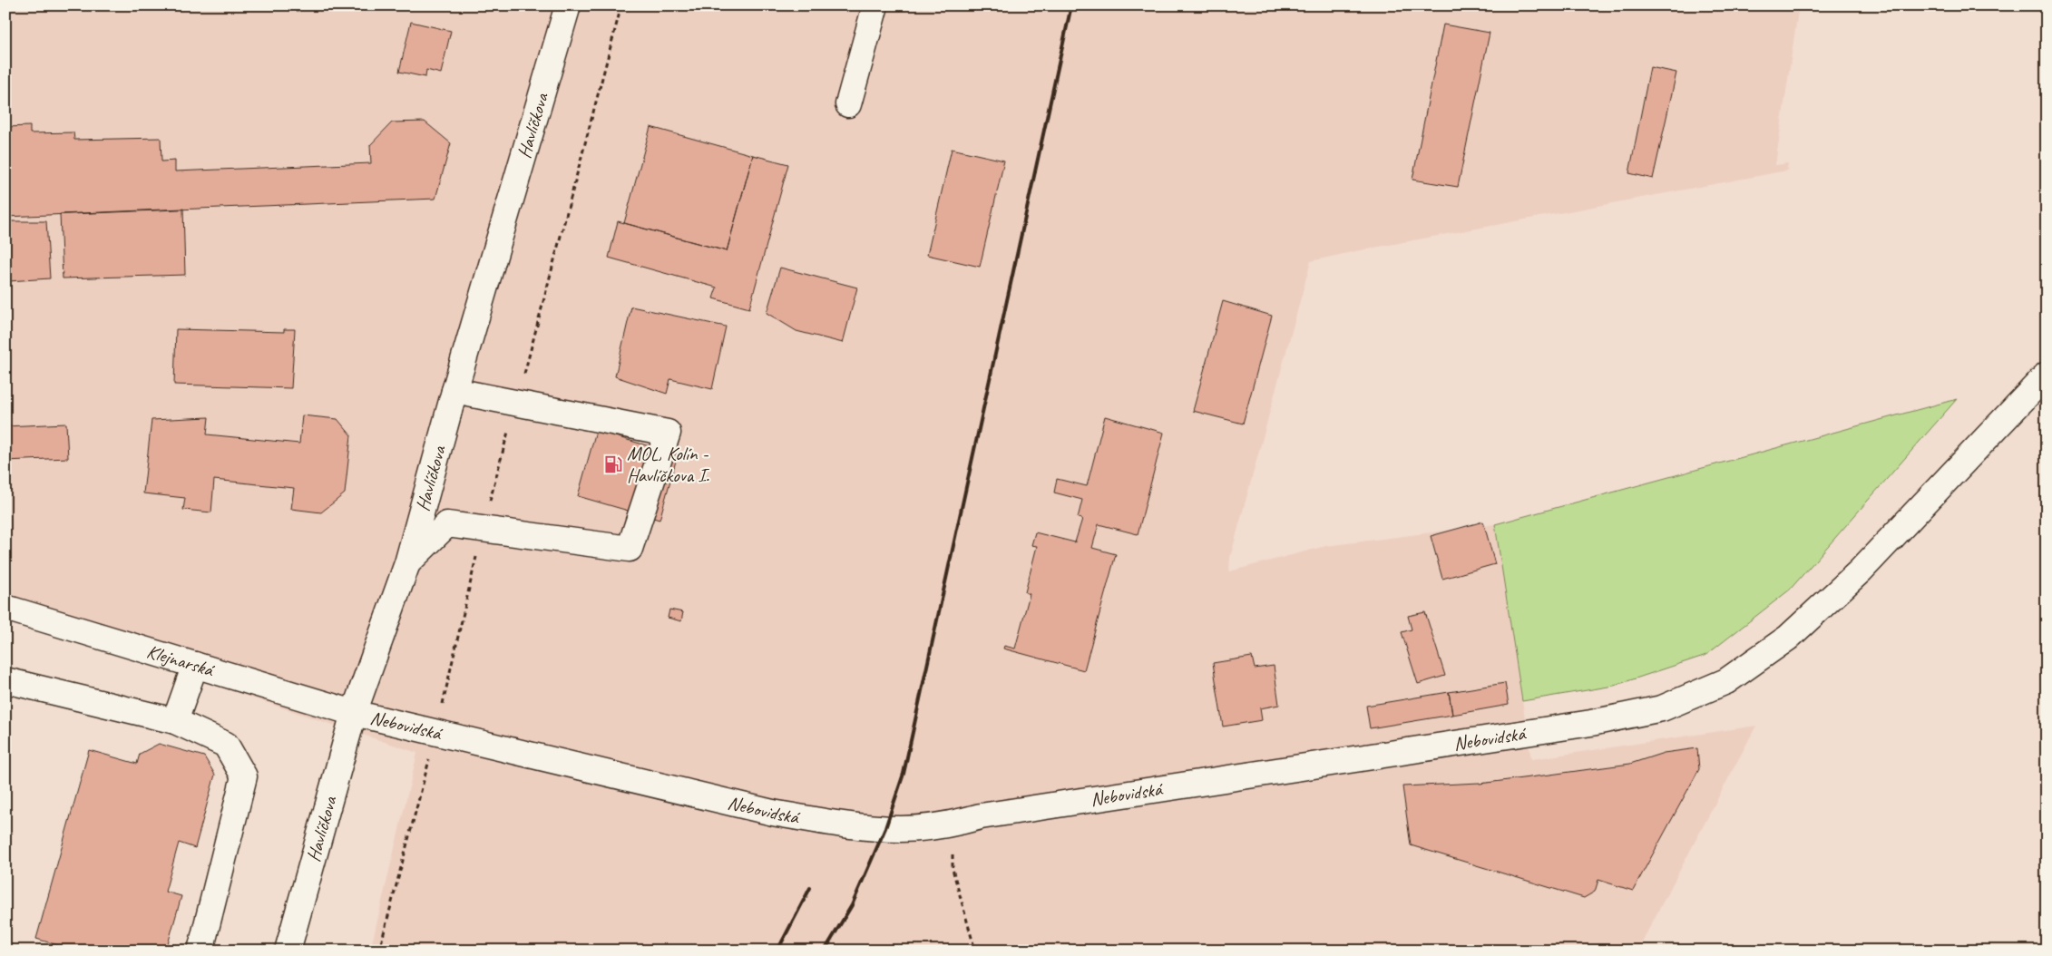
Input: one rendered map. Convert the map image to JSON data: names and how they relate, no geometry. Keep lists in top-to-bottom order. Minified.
{"streets":{"street":["Havlíčkova","Klejnarská","Nebovidská"]},"crossings":[["Havlíčkova","Klejnarská"],["Havlíčkova","Nebovidská"],["Klejnarská","Nebovidská"]],"places":{"fuel station":["MOL, Kolín - Havlíčkova I."]}}
